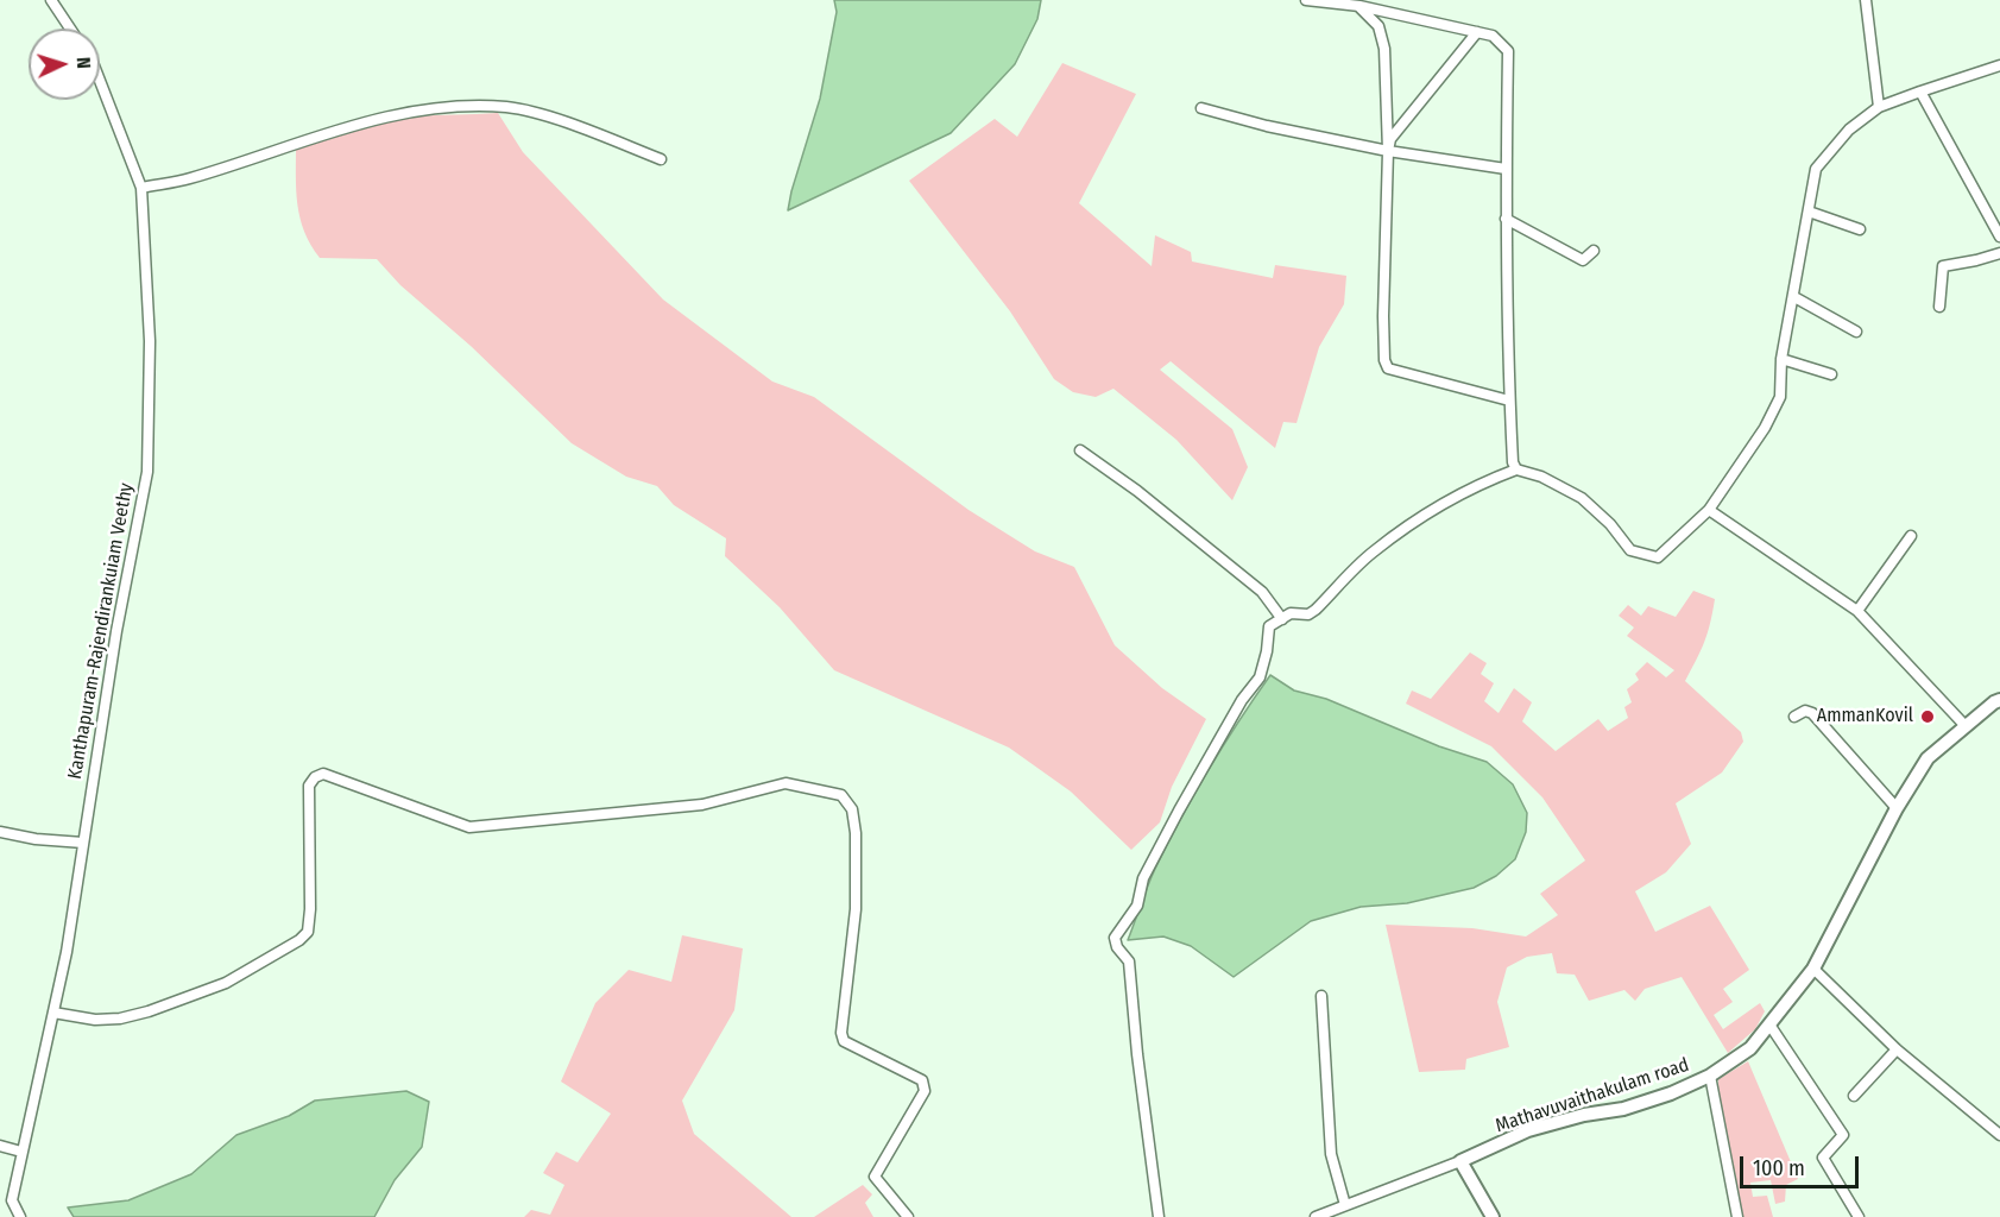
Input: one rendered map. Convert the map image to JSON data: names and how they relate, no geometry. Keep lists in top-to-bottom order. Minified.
{"streets":{"street":["Kanthapuram-Rajendirankuiam Veethy","Mathavuvaithakulam road"]},"places":["AmmanKovil"],"scale_bar":"100 m","north":"right"}
